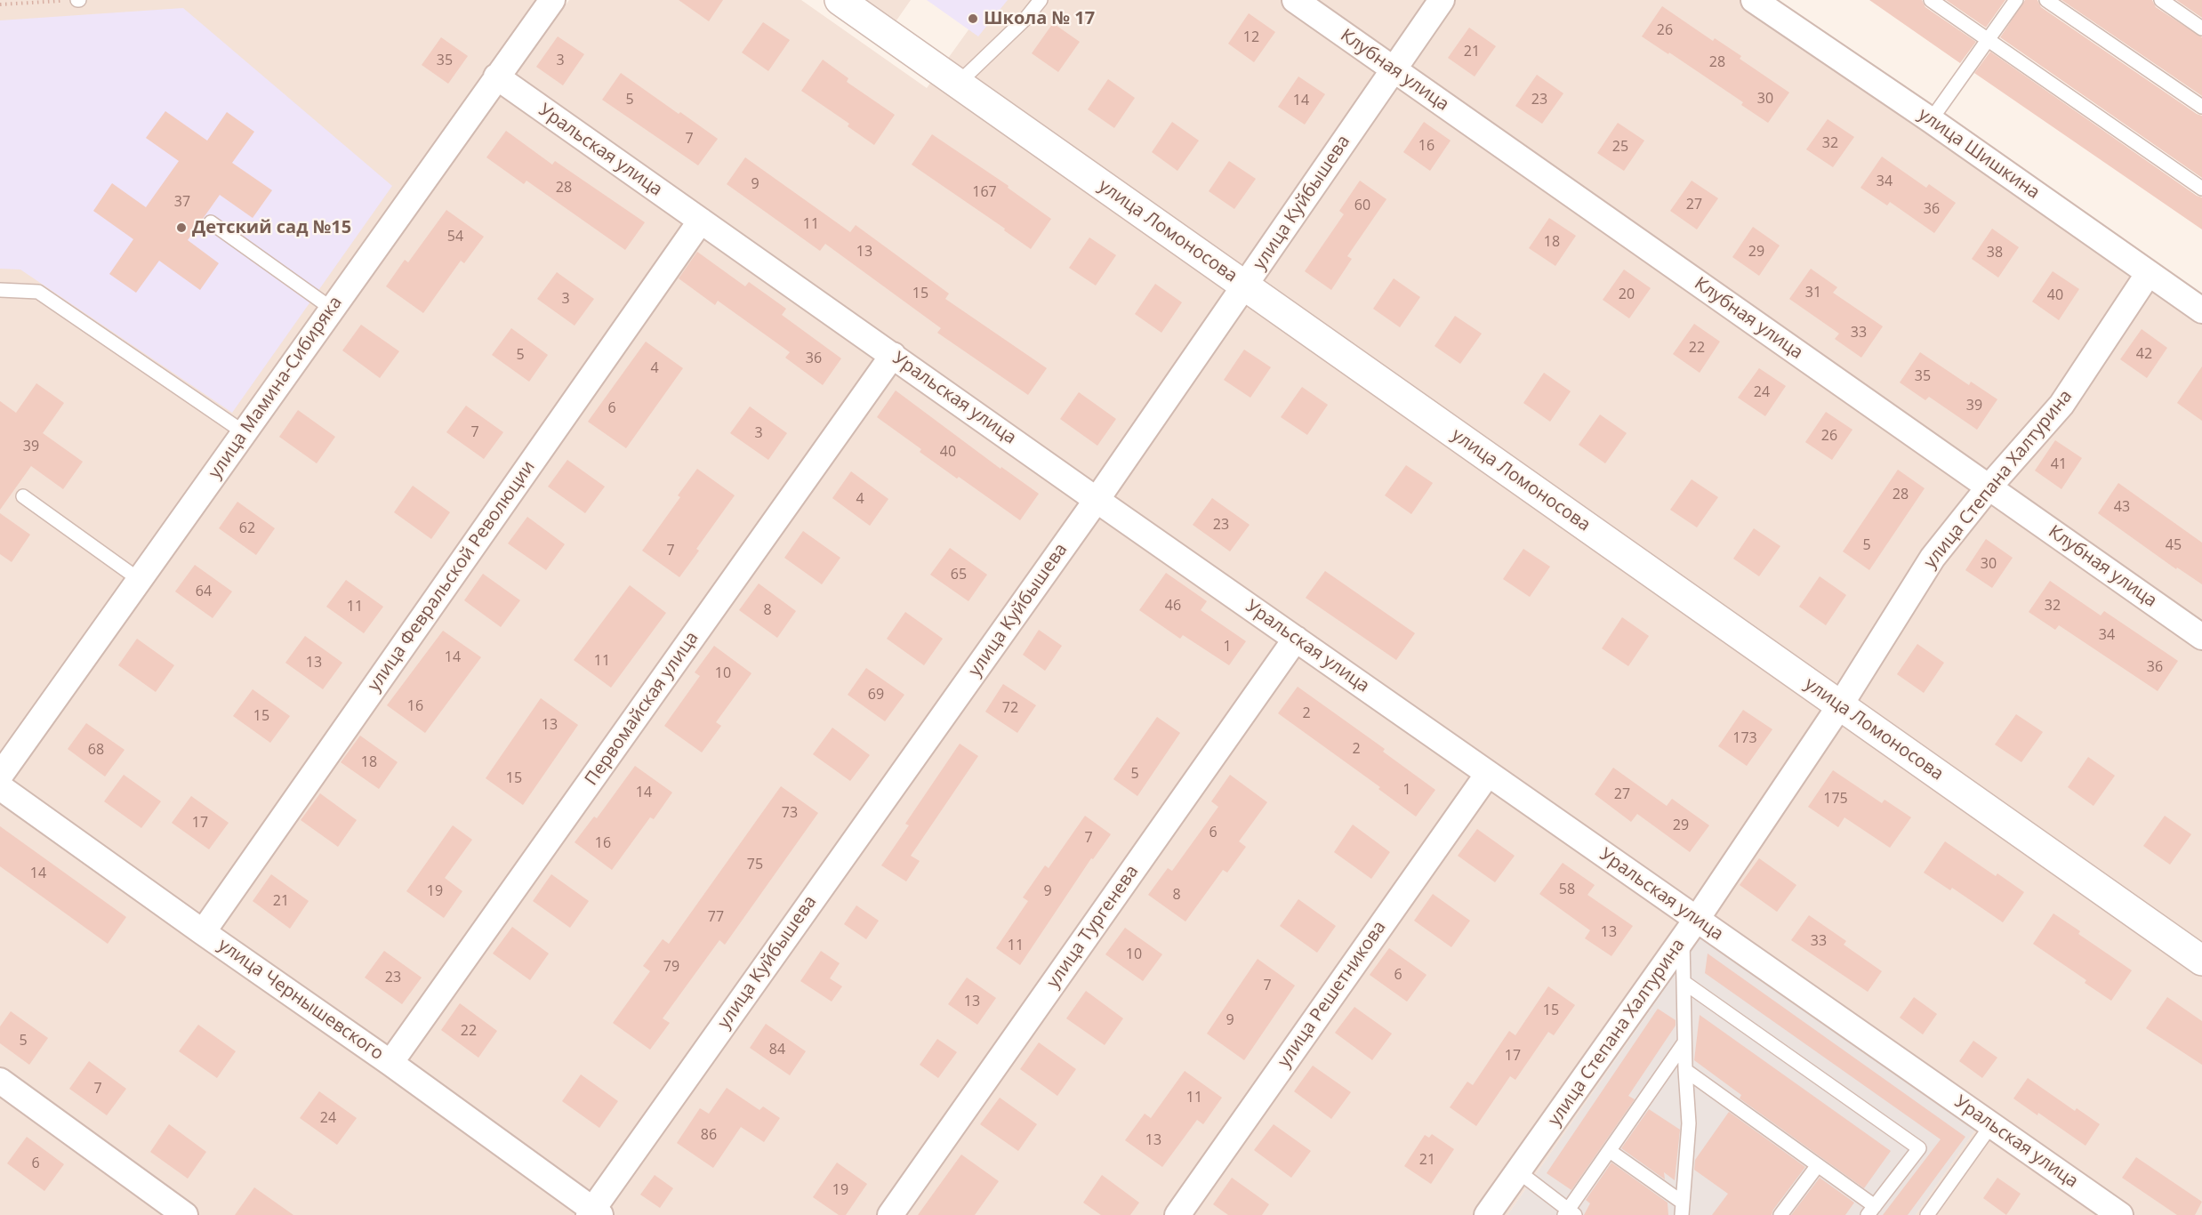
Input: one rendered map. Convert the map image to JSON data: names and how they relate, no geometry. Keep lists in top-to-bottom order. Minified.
{"streets":{"street":["Клубная улица","Уральская улица","улица Шишкина","улица Куйбышева","улица Ломоносова","улица Мамина-Сибиряка","улица Степана Халтурина","улица Февральской Революции","Первомайская улица","улица Тургенева","улица Решетникова","улица Чернышевского"]},"crossings":[["Клубная улица","улица Куйбышева"],["Клубная улица","улица Степана Халтурина"],["Уральская улица","улица Куйбышева"],["Уральская улица","улица Мамина-Сибиряка"],["Уральская улица","улица Степана Халтурина"],["Уральская улица","улица Февральской Революции"],["Уральская улица","Первомайская улица"],["Уральская улица","улица Тургенева"],["Уральская улица","улица Решетникова"],["улица Шишкина","улица Степана Халтурина"],["улица Куйбышева","улица Ломоносова"],["улица Куйбышева","улица Чернышевского"],["улица Ломоносова","улица Степана Халтурина"],["улица Февральской Революции","улица Чернышевского"],["Первомайская улица","улица Чернышевского"]],"places":["Школа № 17","Детский сад №15"],"house_numbers":["26","12","21","35","3","28","30","5","23","14","7","32","16","25","34","9","28","167","37","27","60","36","11","54","18","13","29","38","31","15","20","40","3","33","22","42","5","36","4","35","24","39","6","7","3","26","39","40","41","28","4","43","23","62","5","45","7","30","65","64","46","32","11","8","34","1","14","11","13","36","10","69","16","72","2","15","13","173","2","68","18","5","15","1","14","27","175","73","17","29","6","7","16","75","14","58","19","9","8","21","77","13","33","11","10","79","6","23","7","13","15","9","22","5","84","17","7","11","24","86","13","21","6","19"]}
